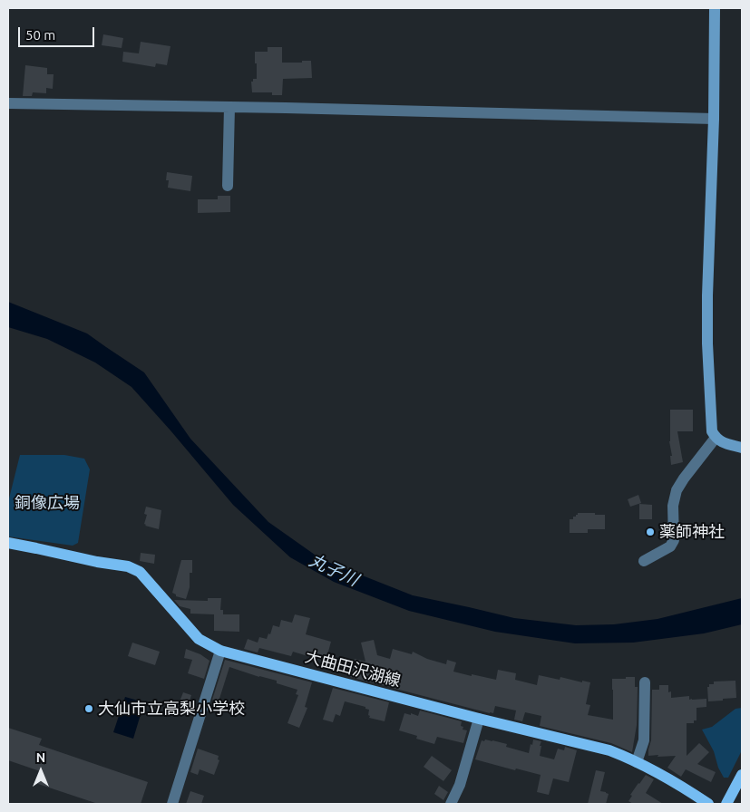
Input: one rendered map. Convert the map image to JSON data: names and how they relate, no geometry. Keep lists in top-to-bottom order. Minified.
{"streets":{"main road":["大曲田沢湖線"]},"water":["丸子川"],"parks":["銅像広場"],"places":["薬師神社","大仙市立高梨小学校"],"scale_bar":"50 m","north":"top"}
